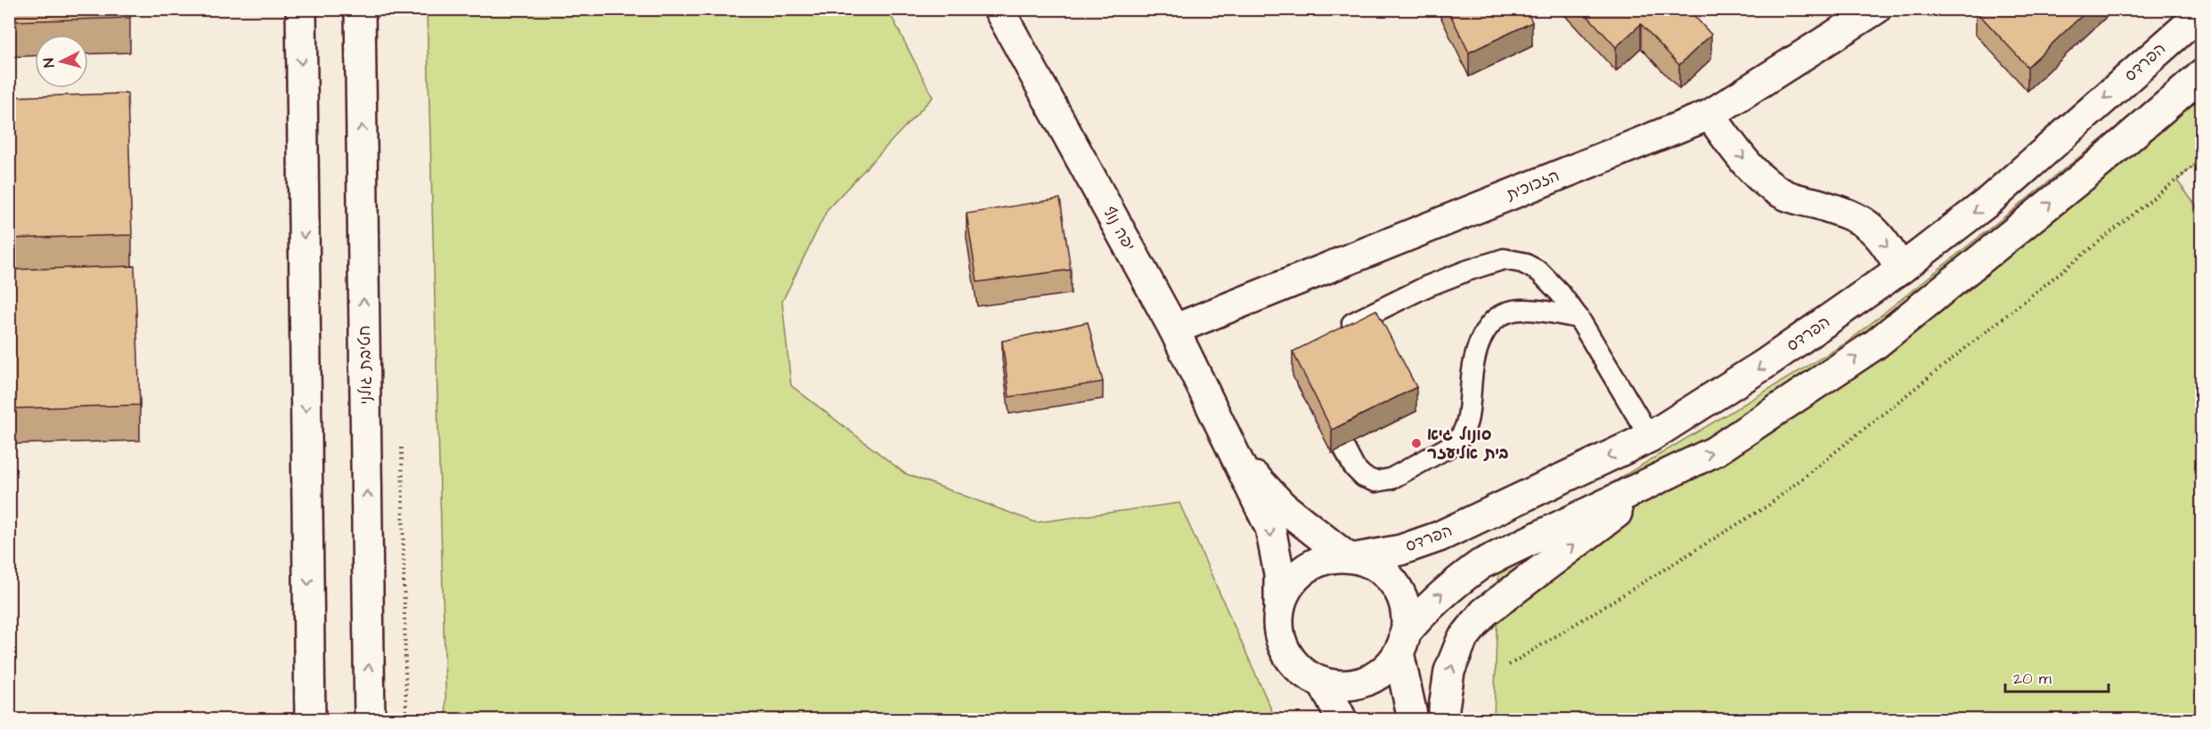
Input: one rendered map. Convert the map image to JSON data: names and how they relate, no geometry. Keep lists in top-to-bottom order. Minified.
{"streets":{"street":["הפרדס","הזכוכית","יפה נוף","חטיבת גולני"]},"crossings":[["הפרדס","יפה נוף"],["הזכוכית","יפה נוף"]],"places":["סונול גיא בית אליעזר"],"scale_bar":"20 m","north":"left"}
